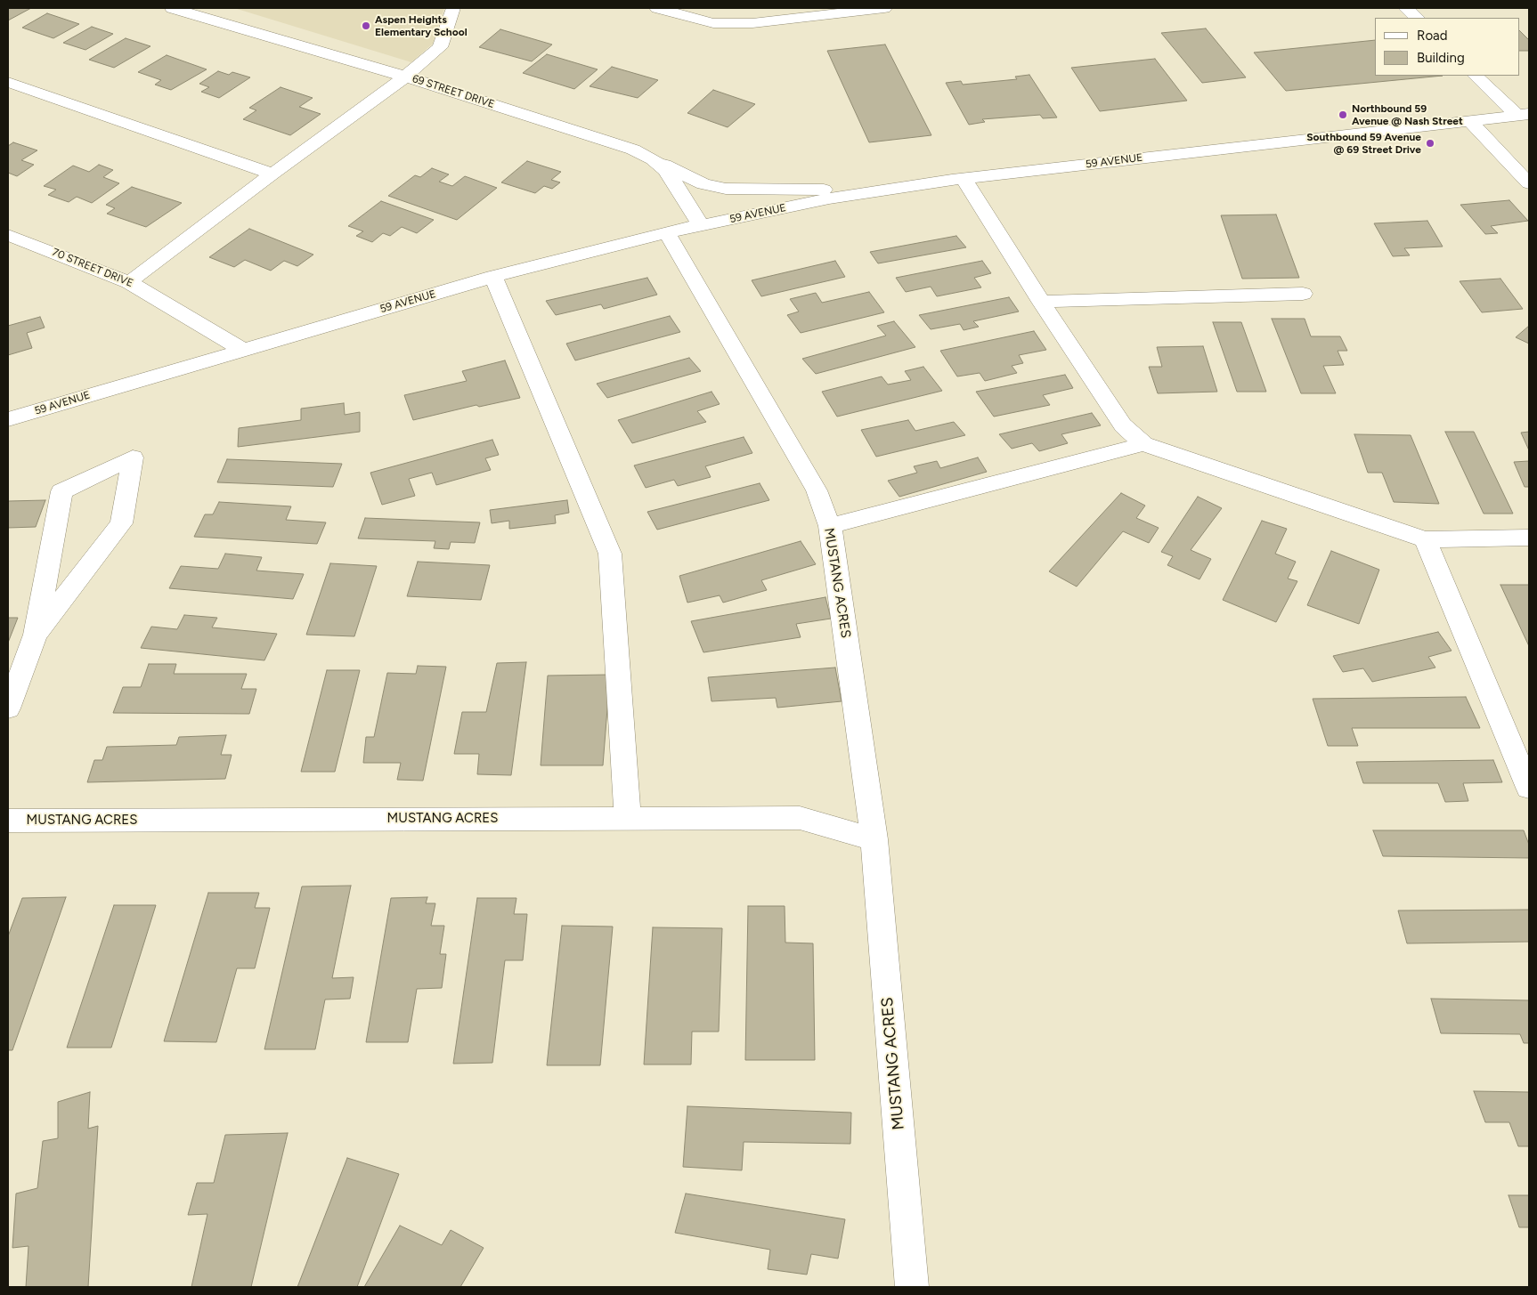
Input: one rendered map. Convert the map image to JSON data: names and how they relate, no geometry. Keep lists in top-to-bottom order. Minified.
{"streets":{"street":["69 STREET DRIVE","59 AVENUE","70 STREET DRIVE","MUSTANG ACRES"]},"crossings":[["69 STREET DRIVE","59 AVENUE"],["59 AVENUE","70 STREET DRIVE"],["59 AVENUE","MUSTANG ACRES"]],"places":["Aspen Heights Elementary School","Northbound 59 Avenue @ Nash Street","Southbound 59 Avenue @ 69 Street Drive"],"legend":["Road","Building"]}
